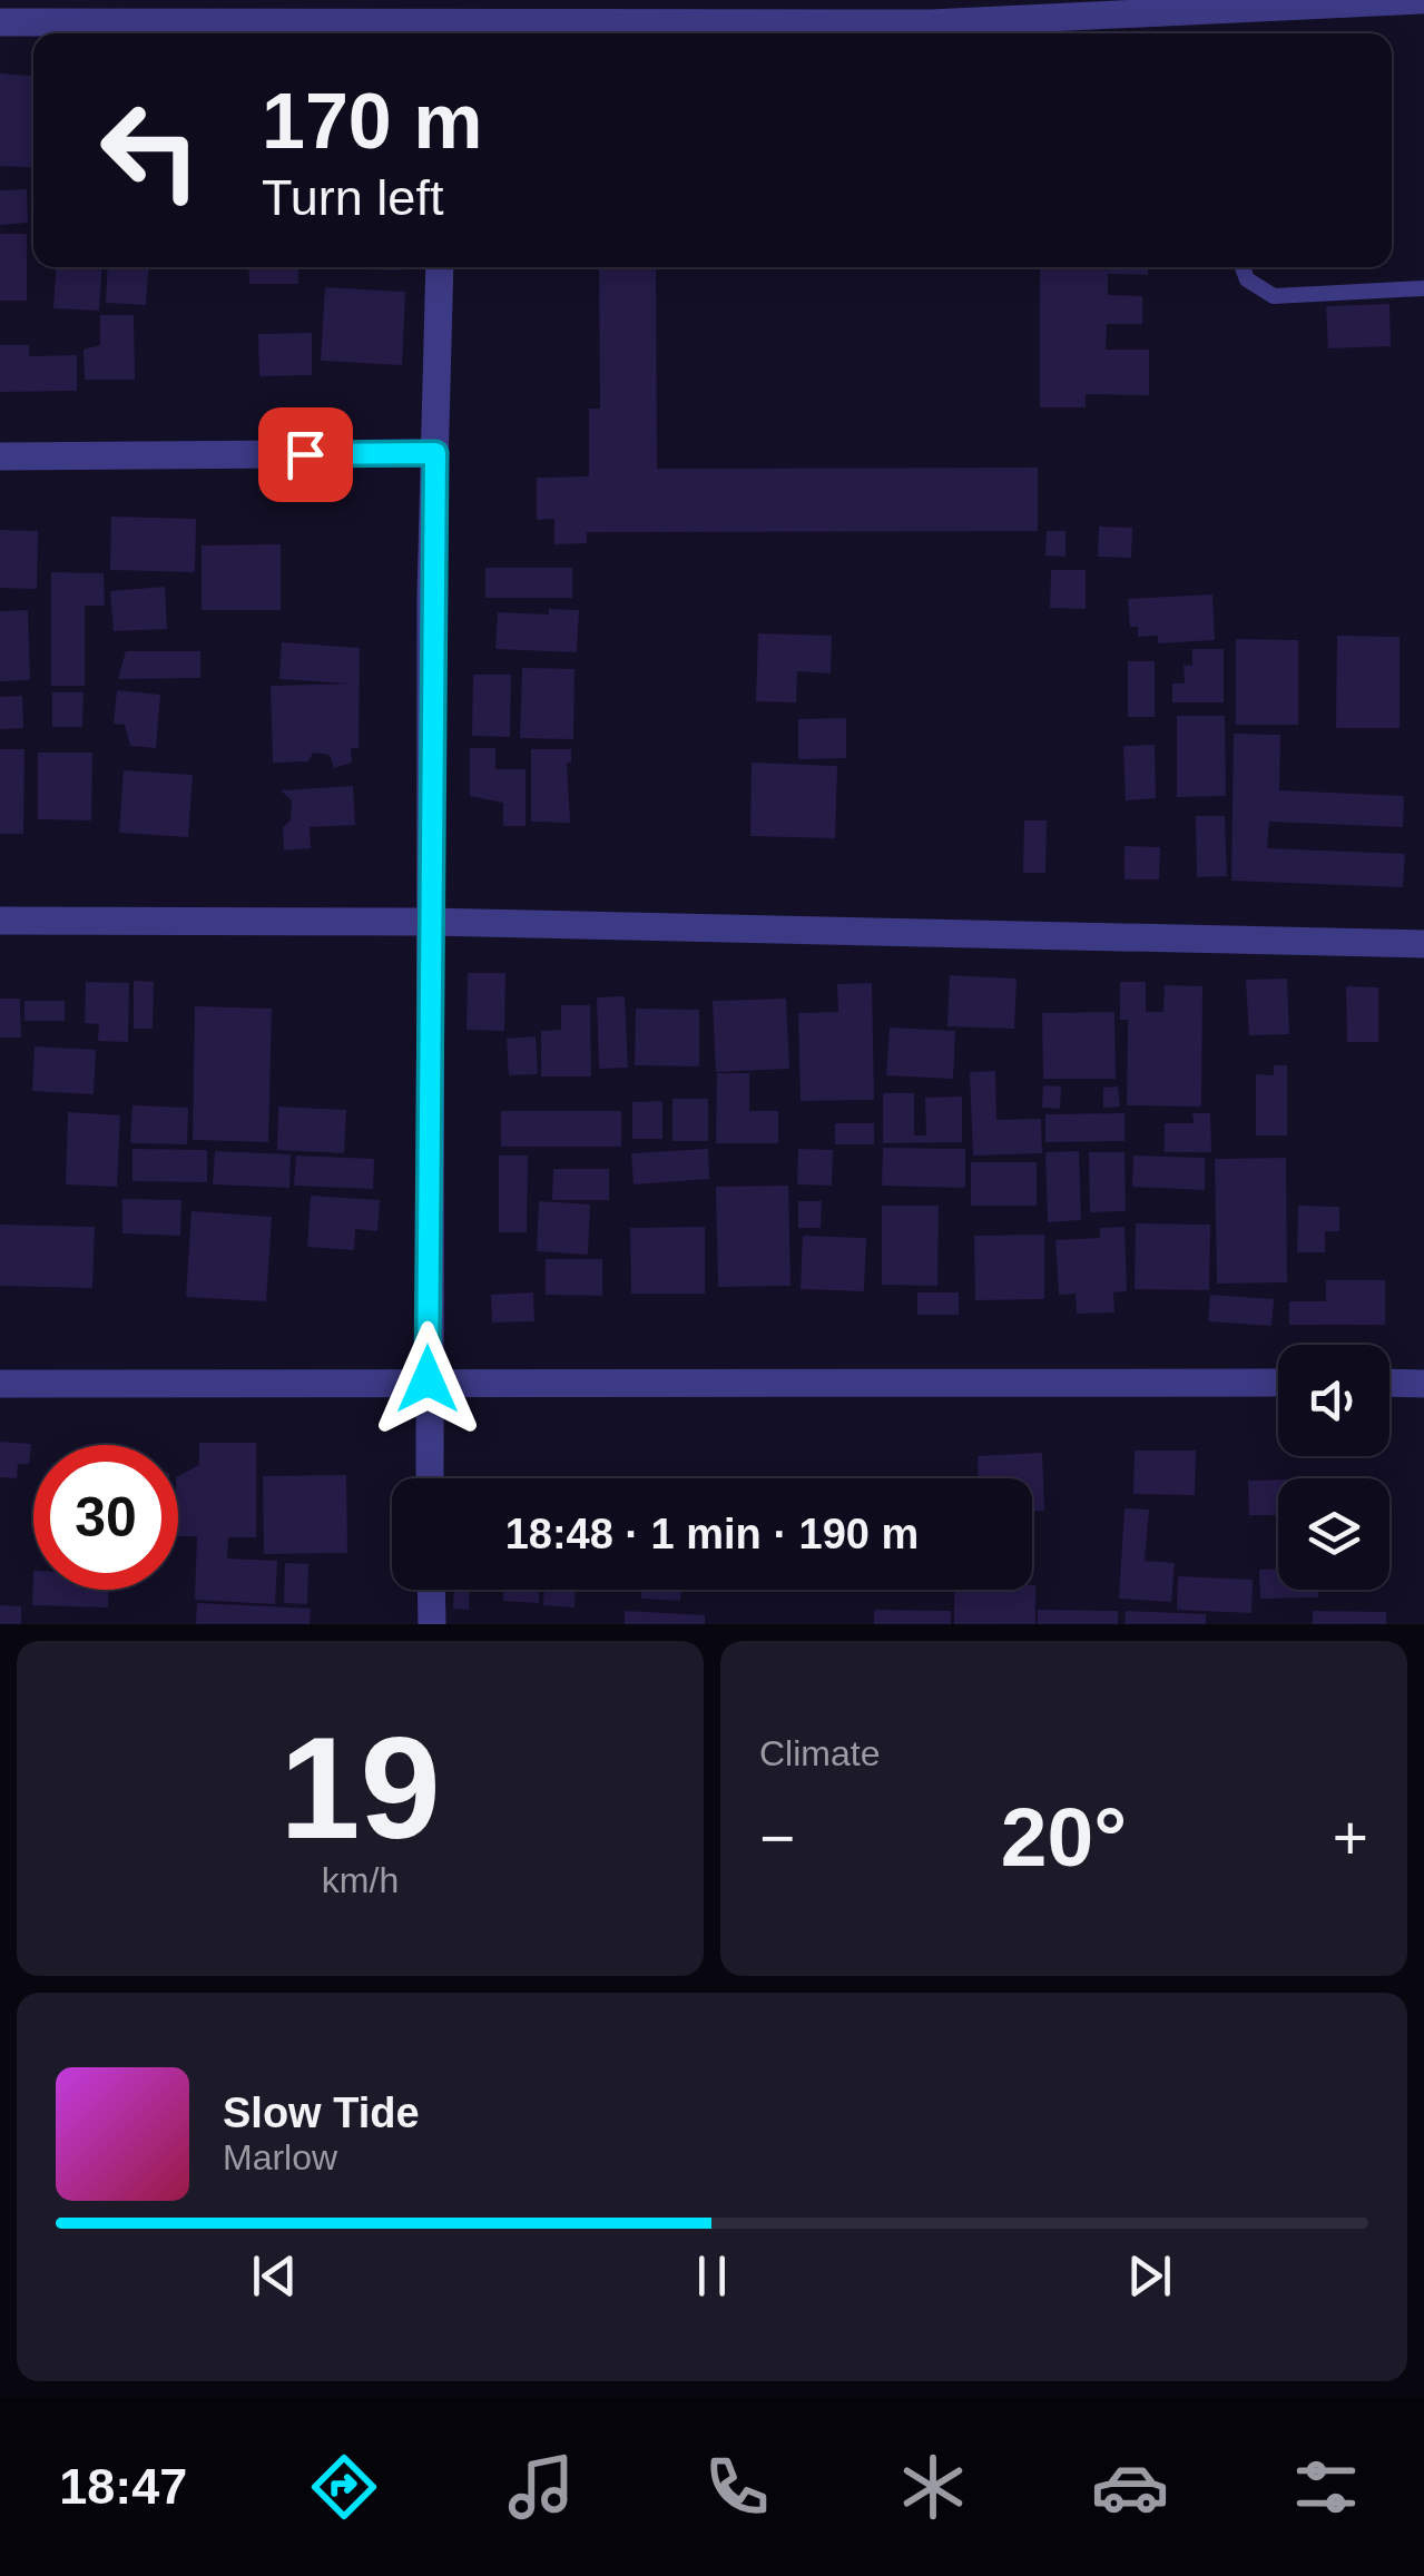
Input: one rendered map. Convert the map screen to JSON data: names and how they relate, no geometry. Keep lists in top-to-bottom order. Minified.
{"page":{"turn":["170 m","Turn left"],"limit":"30","trip":"18:48 · 1 min · 190 m","tile":[["19","km/h"],"Climate"],"heat":["−","20°","+"],"song":["Slow Tide","Marlow"],"tabs":"18:47"}}
